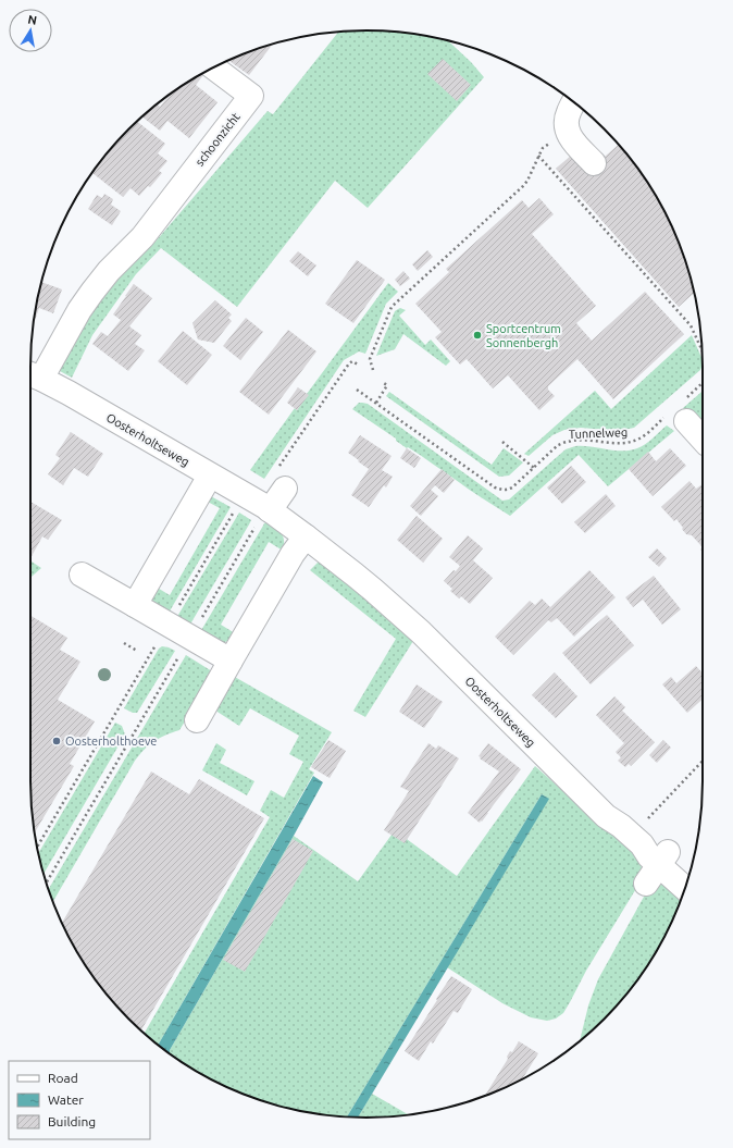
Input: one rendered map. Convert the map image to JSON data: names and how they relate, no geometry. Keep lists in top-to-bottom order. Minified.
{"streets":{"street":["schoonzicht","Oosterholtseweg"],"path":["Tunnelweg"]},"crossings":[["schoonzicht","Oosterholtseweg"]],"places":["Sportcentrum Sonnenbergh","Oosterholthoeve"],"legend":["Road","Water","Building"],"north":"top"}
